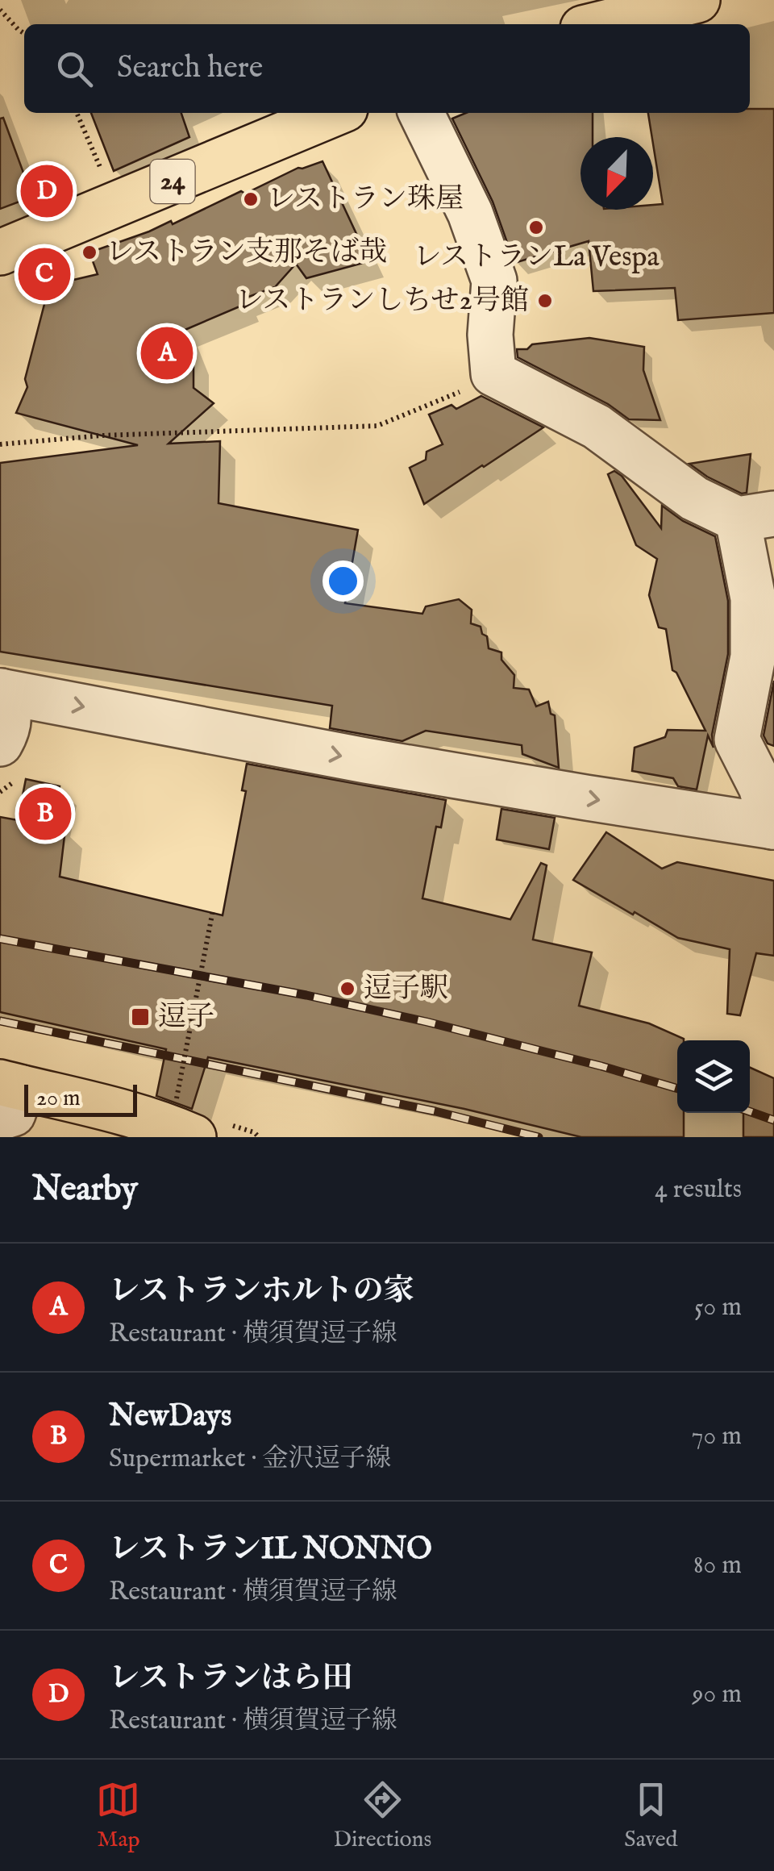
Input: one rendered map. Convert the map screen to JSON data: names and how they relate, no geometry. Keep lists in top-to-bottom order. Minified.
{"streets":{"main road":["24"]},"places":{"other":["レストラン珠屋","レストランLa Vespa","レストラン支那そば哉","レストランしちせ2号館","逗子駅"],"transit":["逗子"]},"scale_bar":"20 m","north":"bottom left","page":{"search":"Search here","pins":["D","C","A","B"],"scale":"20 m","heading":["Nearby","4 results"],"list":[{"mark":"A","name":"レストランホルトの家","note":"Restaurant · 横須賀逗子線","value":"50 m"},{"mark":"B","name":"NewDays","note":"Supermarket · 金沢逗子線","value":"70 m"},{"mark":"C","name":"レストランIL NONNO","note":"Restaurant · 横須賀逗子線","value":"80 m"},{"mark":"D","name":"レストランはら田","note":"Restaurant · 横須賀逗子線","value":"90 m"}],"nav":["Map","Directions","Saved"]}}
